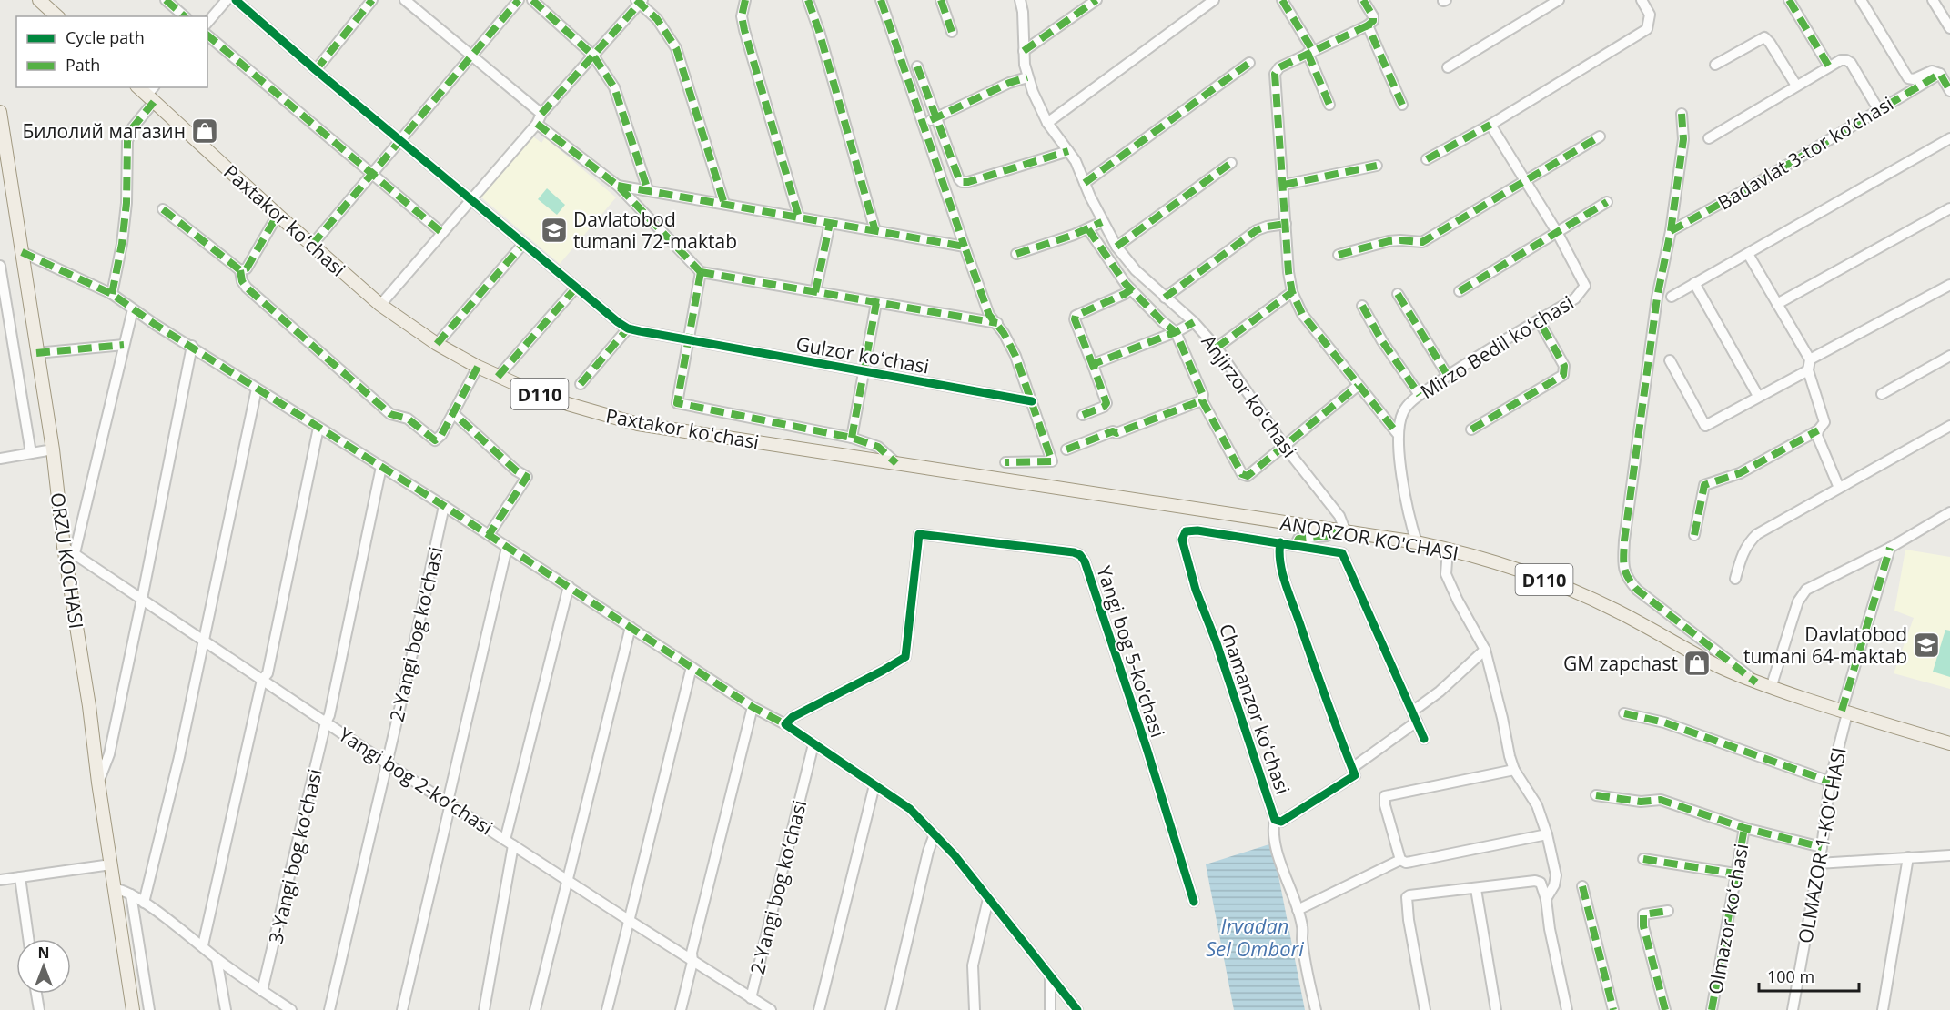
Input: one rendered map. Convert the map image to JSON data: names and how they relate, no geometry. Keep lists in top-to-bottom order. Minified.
{"streets":{"main road":["Paxtakor koʻchasi","D110","ANORZOR KO'CHASI","ORZU KOCHASI"],"street":["Badavlat 3-tor koʼchasi","Mirzo Bedil koʻchasi","Gulzor koʻchasi","Anjirzor koʻchasi","2-Yangi bog koʼchasi","Yangi bog 5-koʼchasi","Chamanzor koʻchasi","Yangi bog 2-koʼchasi","OLMAZOR 1-KO'CHASI","3-Yangi bog koʼchasi","Olmazor koʻchasi"]},"crossings":[["Paxtakor koʻchasi","ANORZOR KO'CHASI"],["Mirzo Bedil koʻchasi","ANORZOR KO'CHASI"],["Anjirzor koʻchasi","ANORZOR KO'CHASI"],["ANORZOR KO'CHASI","OLMAZOR 1-KO'CHASI"],["ORZU KOCHASI","Yangi bog 2-koʼchasi"],["2-Yangi bog koʼchasi","Yangi bog 2-koʼchasi"],["Yangi bog 2-koʼchasi","3-Yangi bog koʼchasi"]],"water":["Irvadan Sel Ombori"],"places":{"shop":["Билолий магазин","GM zapchast"],"school or university":["Davlatobod tumani 72-maktab","Davlatobod tumani 64-maktab"]},"legend":["Cycle path","Path"],"scale_bar":"100 m","north":"top"}
